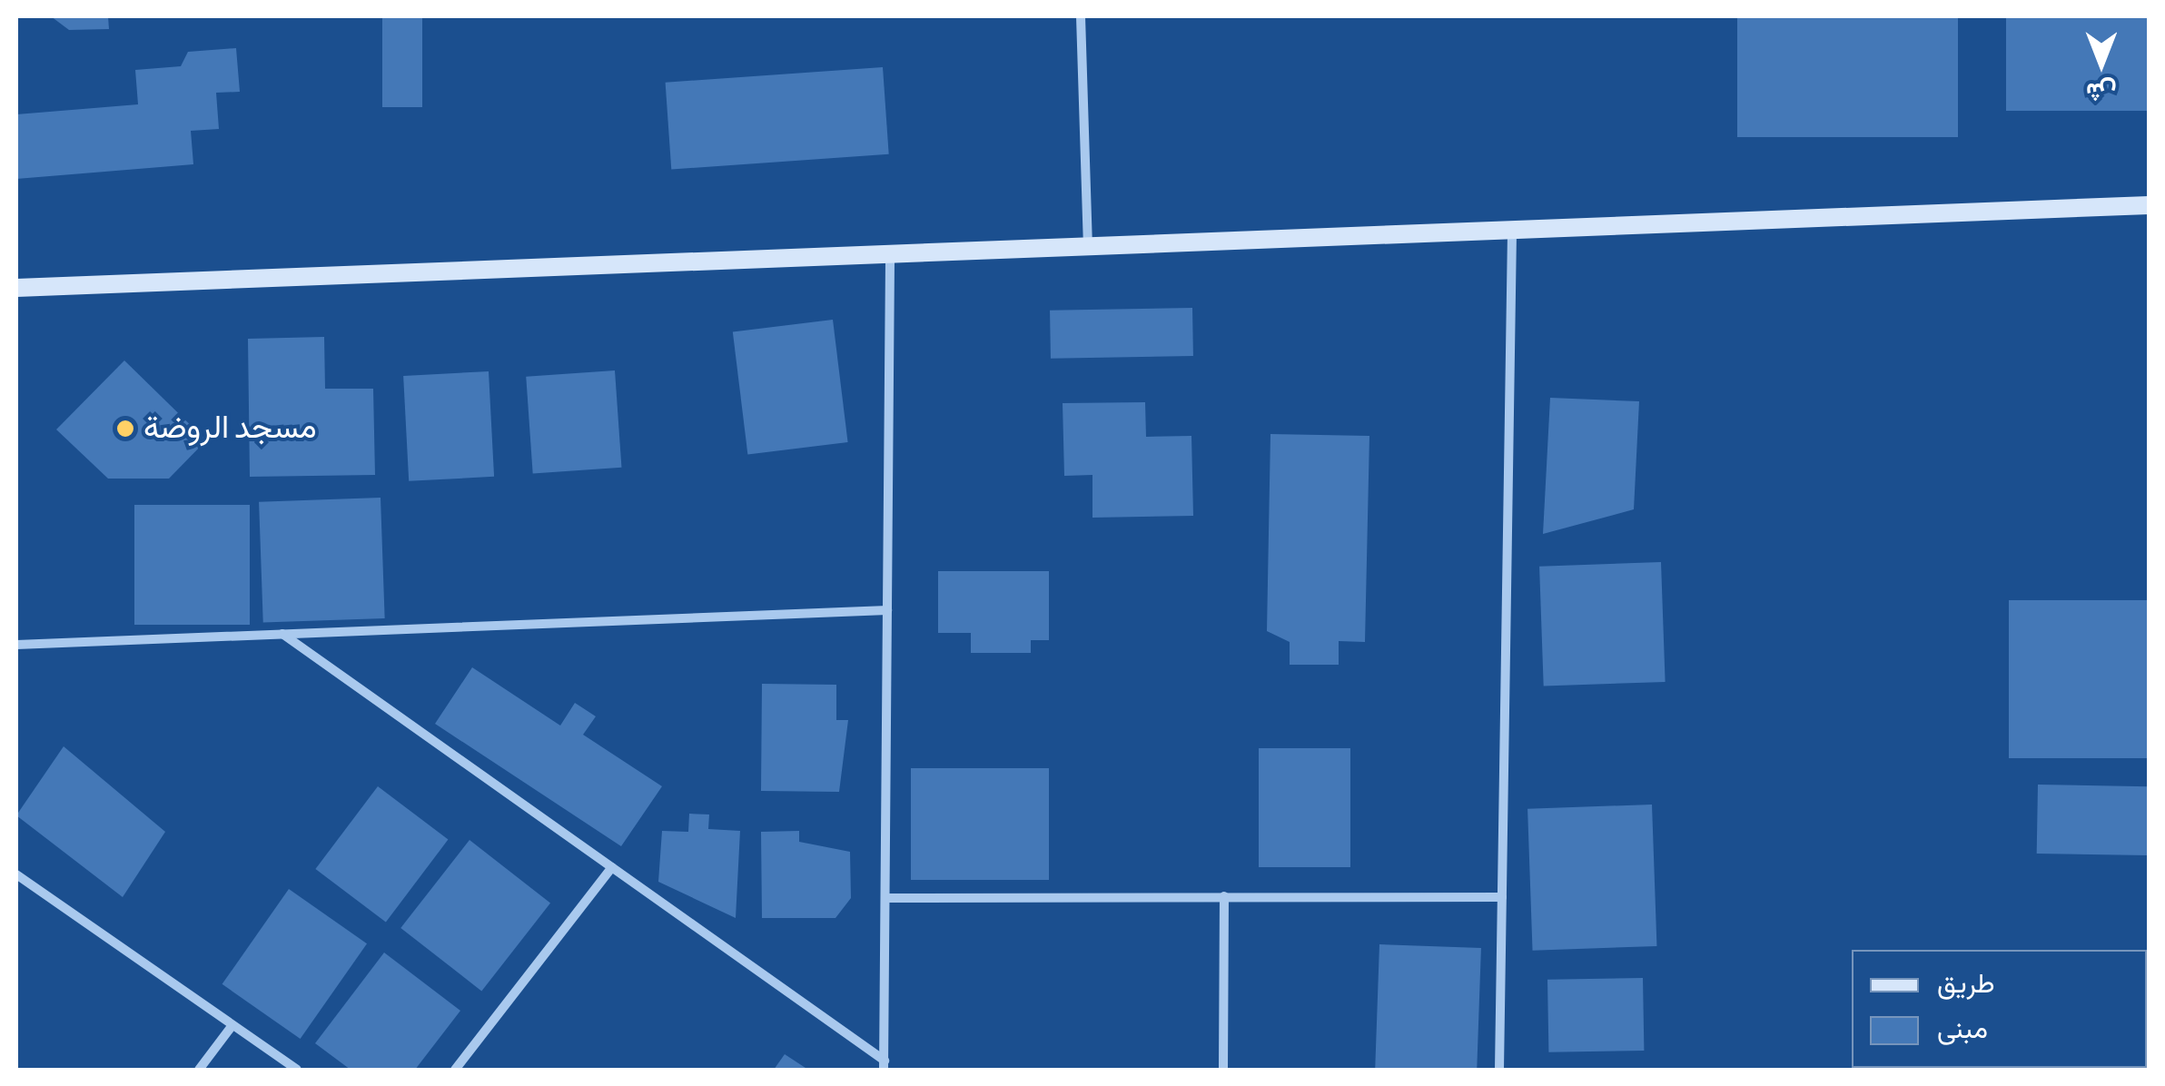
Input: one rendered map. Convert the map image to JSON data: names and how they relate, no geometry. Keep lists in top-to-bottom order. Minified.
{"places":["مسجد الروضة"],"legend":["طريق","مبنى"],"north":"bottom"}
